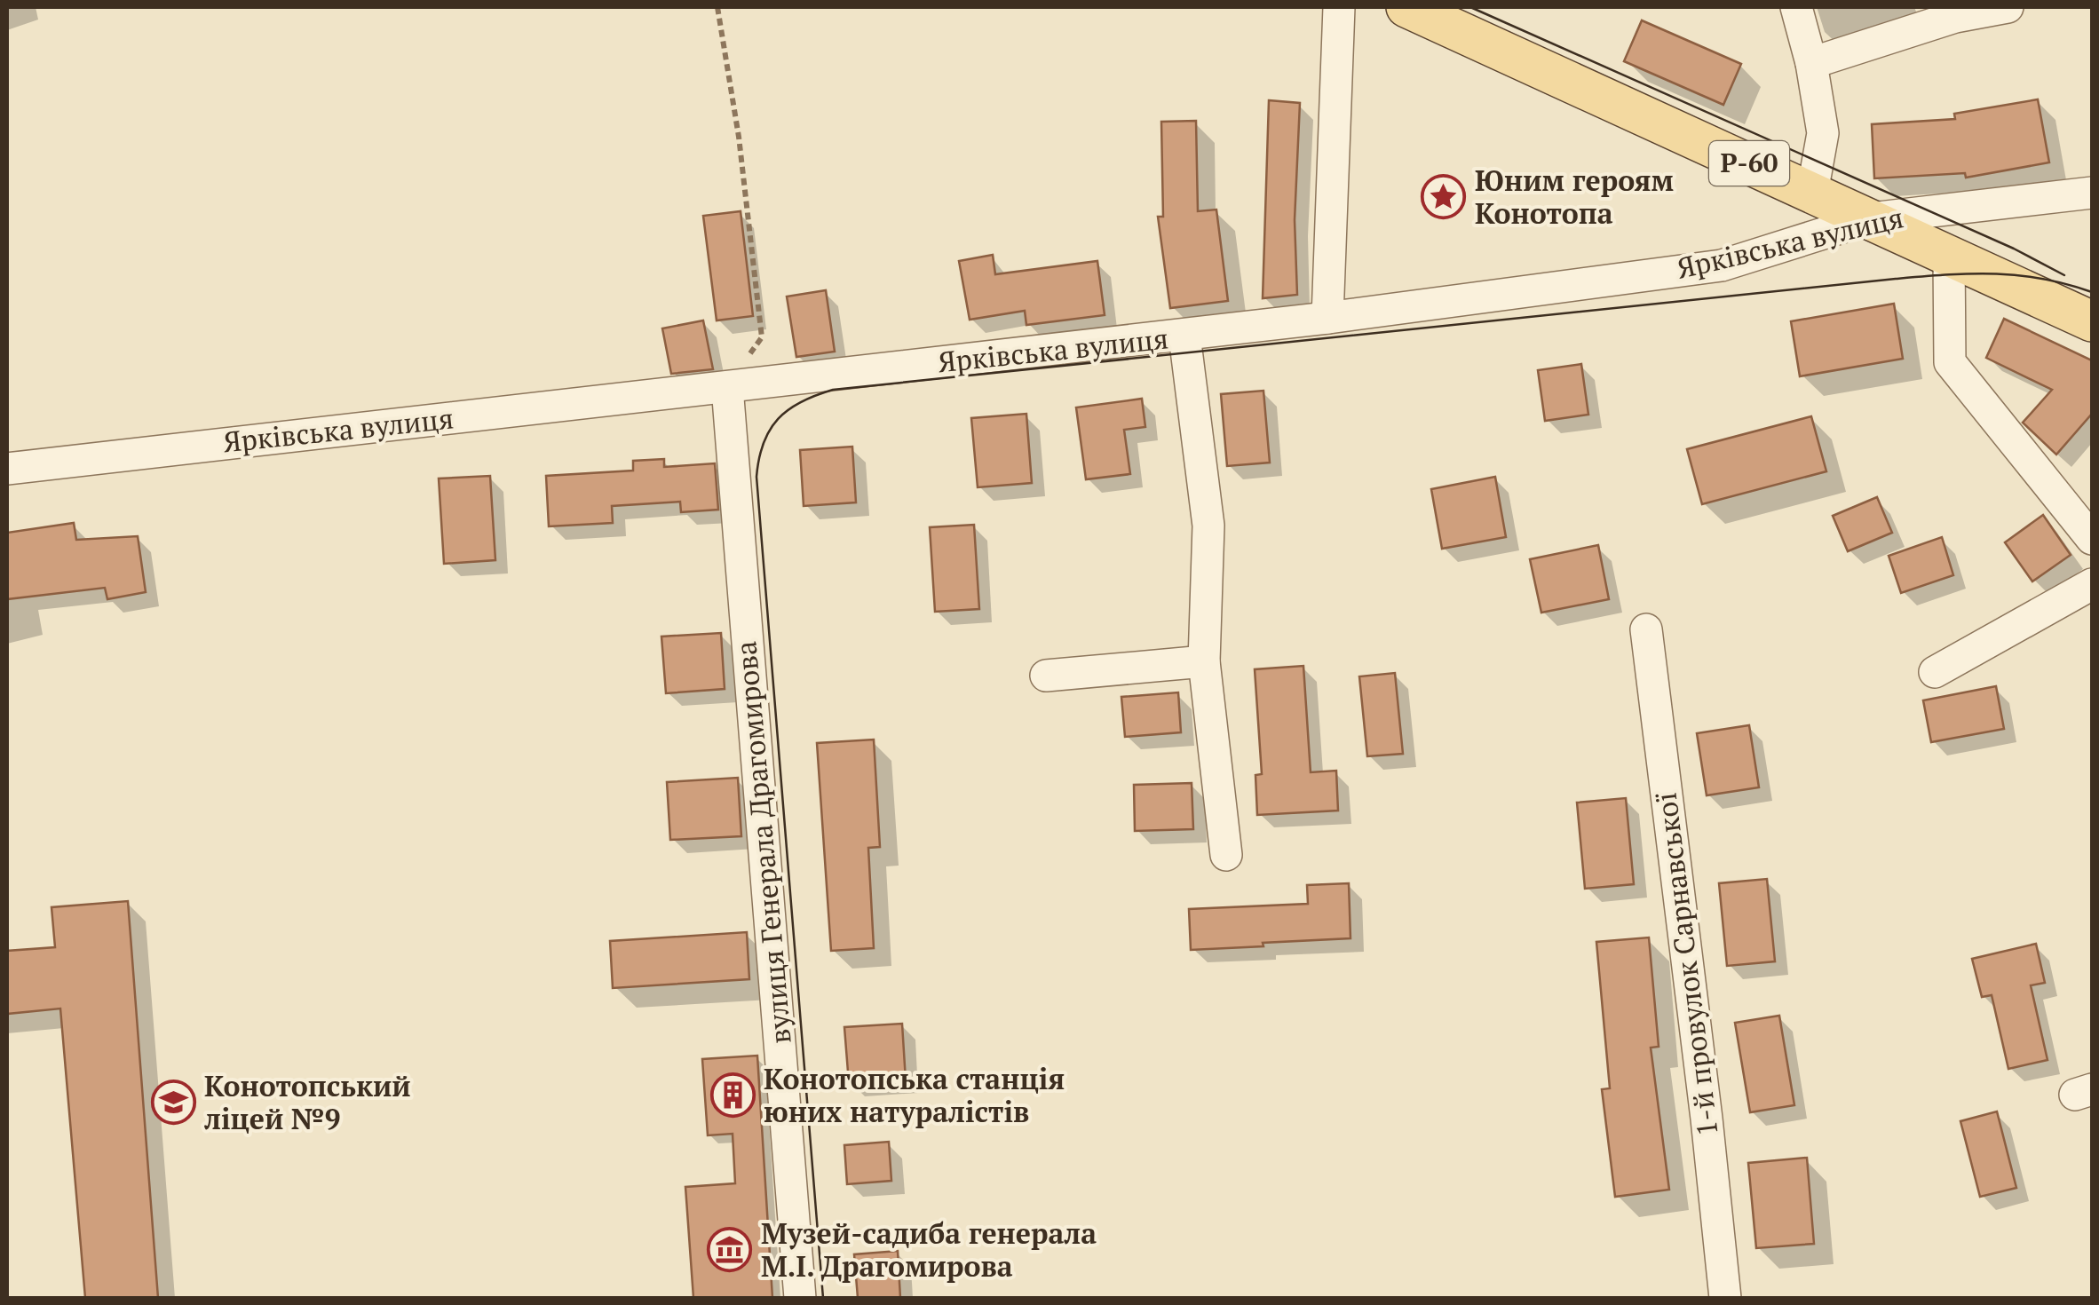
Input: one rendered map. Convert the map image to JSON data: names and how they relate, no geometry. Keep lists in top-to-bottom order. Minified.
{"streets":{"main road":["Р-60"],"street":["Ярківська вулиця","вулиця Генерала Драгомирова","1-й провулок Сарнавської"]},"crossings":[["Р-60","Ярківська вулиця"],["Ярківська вулиця","вулиця Генерала Драгомирова"]],"places":{"place":["Юним героям Конотопа"],"building":["Конотопська станція юних натуралістів"],"school or university":["Конотопський ліцей №9"],"museum":["Музей-садиба генерала М.І. Драгомирова"]}}
